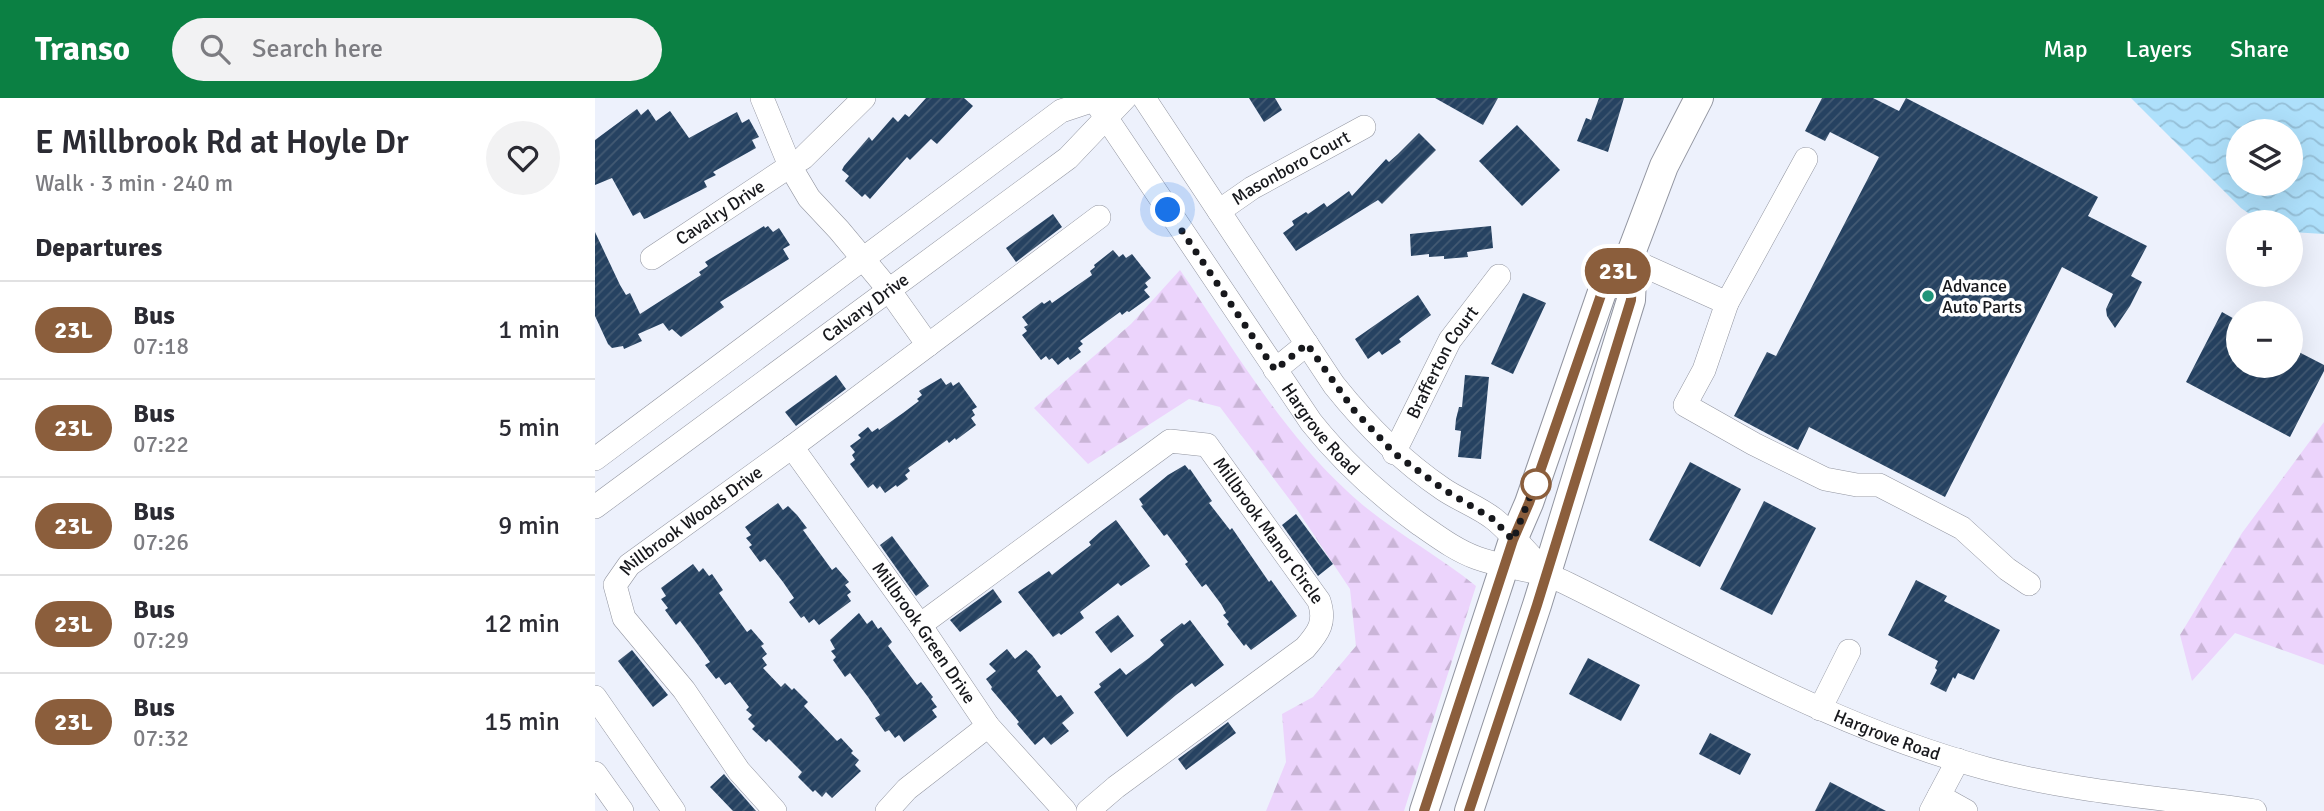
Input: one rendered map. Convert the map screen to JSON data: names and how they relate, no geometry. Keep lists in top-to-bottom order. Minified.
{"streets":{"street":["Masonboro Court","Cavalry Drive","Calvary Drive","Brafferton Court","Hargrove Road","Millbrook Woods Drive","Millbrook Manor Circle","Millbrook Green Drive"]},"crossings":[["Masonboro Court","Hargrove Road"],["Calvary Drive","Hargrove Road"],["Brafferton Court","Hargrove Road"],["Millbrook Woods Drive","Millbrook Green Drive"],["Millbrook Manor Circle","Millbrook Green Drive"]],"places":["Advance Auto Parts"],"lines":["bus line 23L"],"page":{"header":"Transo","search":"Search here","nav":["Map","Layers","Share"],"heading":[["E Millbrook Rd at Hoyle Dr","Walk · 3 min · 240 m"],"Departures"],"on_map":"23L","map_buttons":["+","−"],"list":[{"mark":"23L","name":"Bus","note":"07:18","value":"1 min"},{"mark":"23L","name":"Bus","note":"07:22","value":"5 min"},{"mark":"23L","name":"Bus","note":"07:26","value":"9 min"},{"mark":"23L","name":"Bus","note":"07:29","value":"12 min"},{"mark":"23L","name":"Bus","note":"07:32","value":"15 min"}]}}
